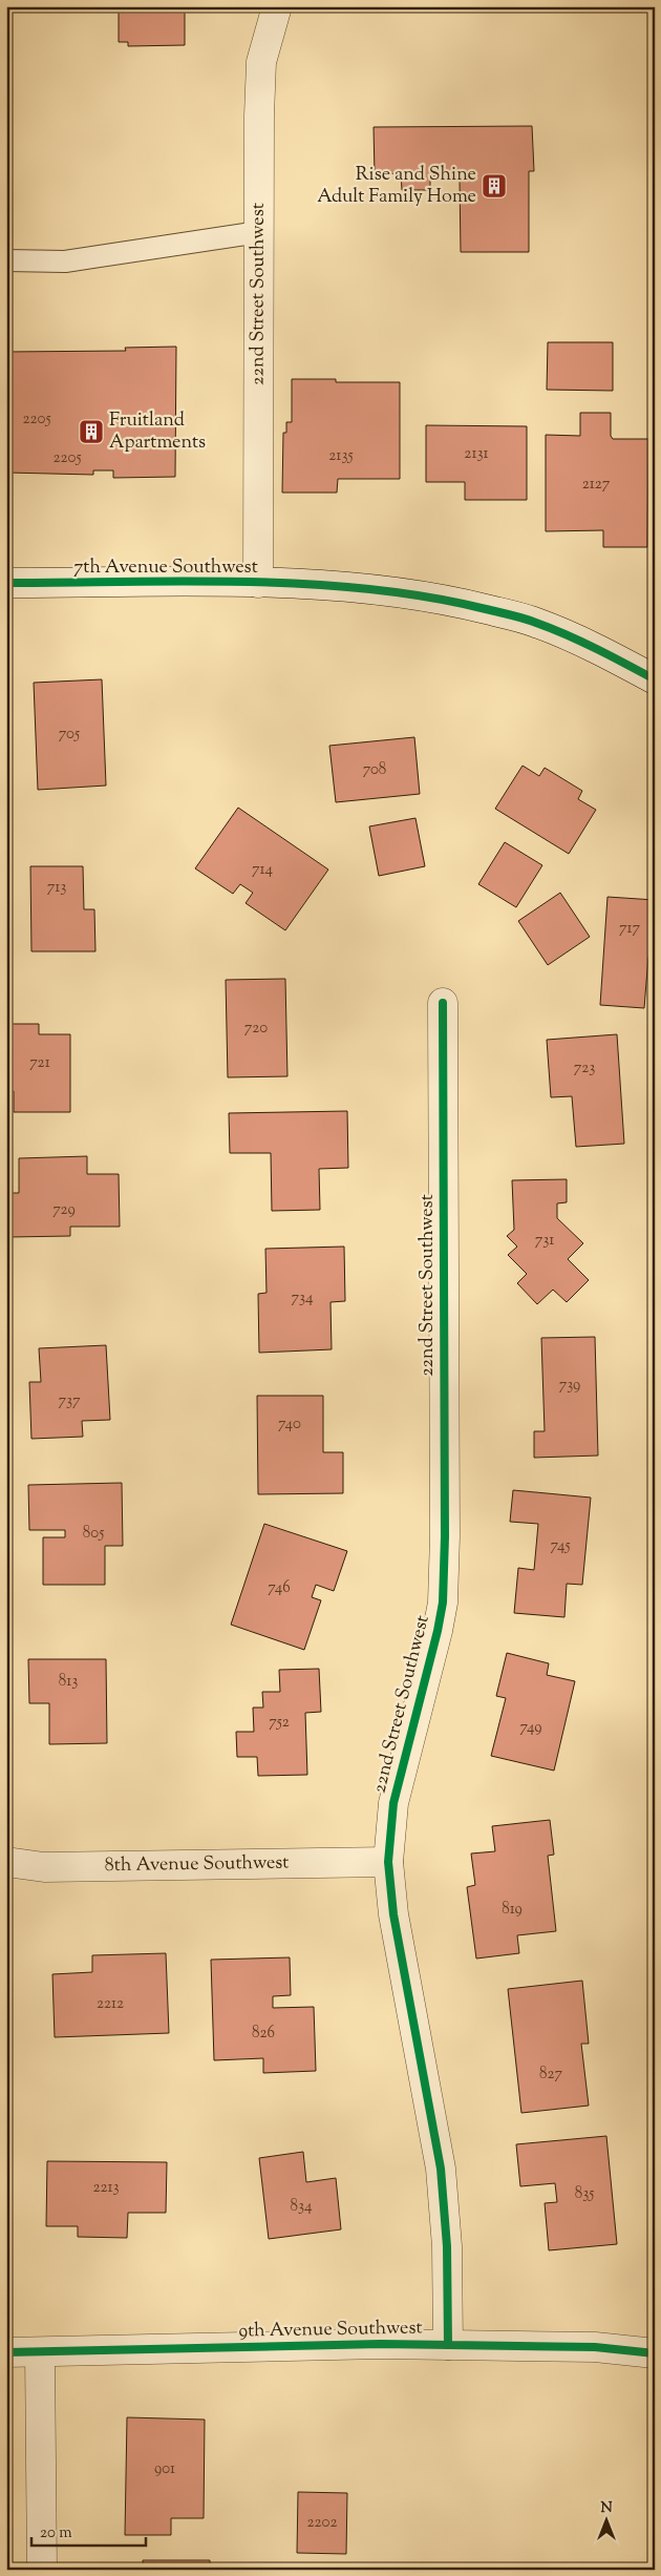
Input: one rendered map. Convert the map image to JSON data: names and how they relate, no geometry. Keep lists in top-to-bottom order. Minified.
{"streets":{"street":["22nd Street Southwest","7th Avenue Southwest","8th Avenue Southwest","9th Avenue Southwest"]},"crossings":[["22nd Street Southwest","7th Avenue Southwest"],["22nd Street Southwest","8th Avenue Southwest"],["22nd Street Southwest","9th Avenue Southwest"]],"places":{"building":["Rise and Shine Adult Family Home","Fruitland Apartments"]},"house_numbers":["2205","2131","2135","2205","2127","705","708","714","713","717","720","721","723","729","731","734","739","737","740","805","745","746","813","752","749","819","2212","826","827","2213","835","834","901","2202"],"scale_bar":"20 m","north":"top"}
